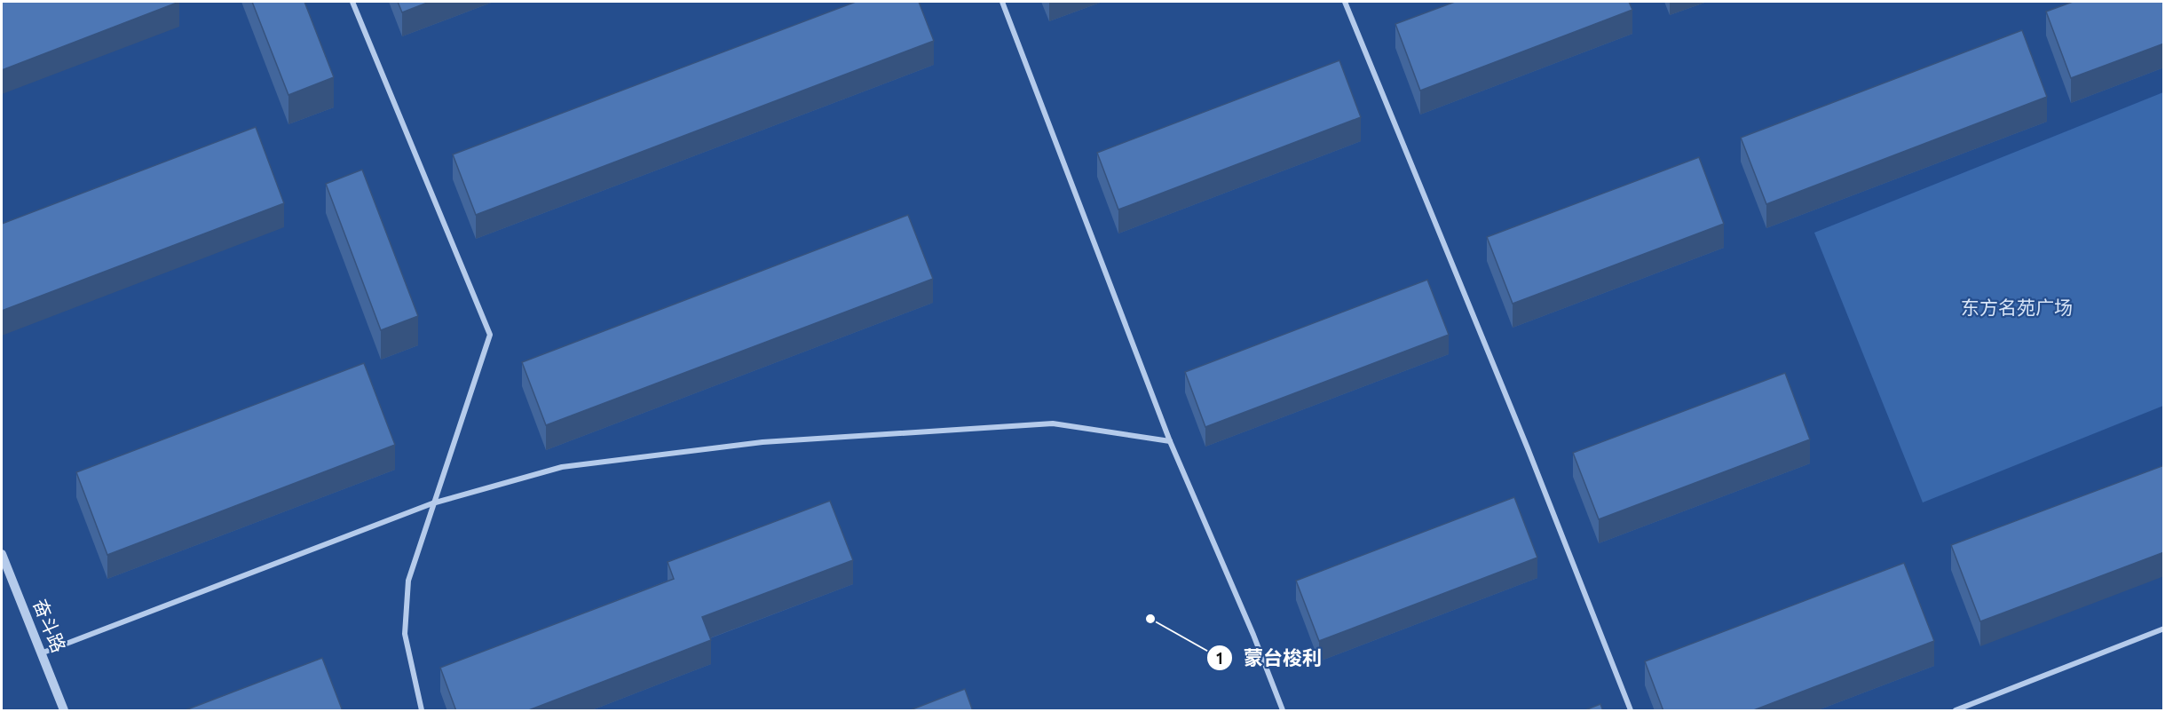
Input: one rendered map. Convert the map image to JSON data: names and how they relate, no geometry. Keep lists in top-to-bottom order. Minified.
{"streets":{"street":["奋斗路"]},"parks":["东方名苑广场"],"places":["蒙台梭利"]}
